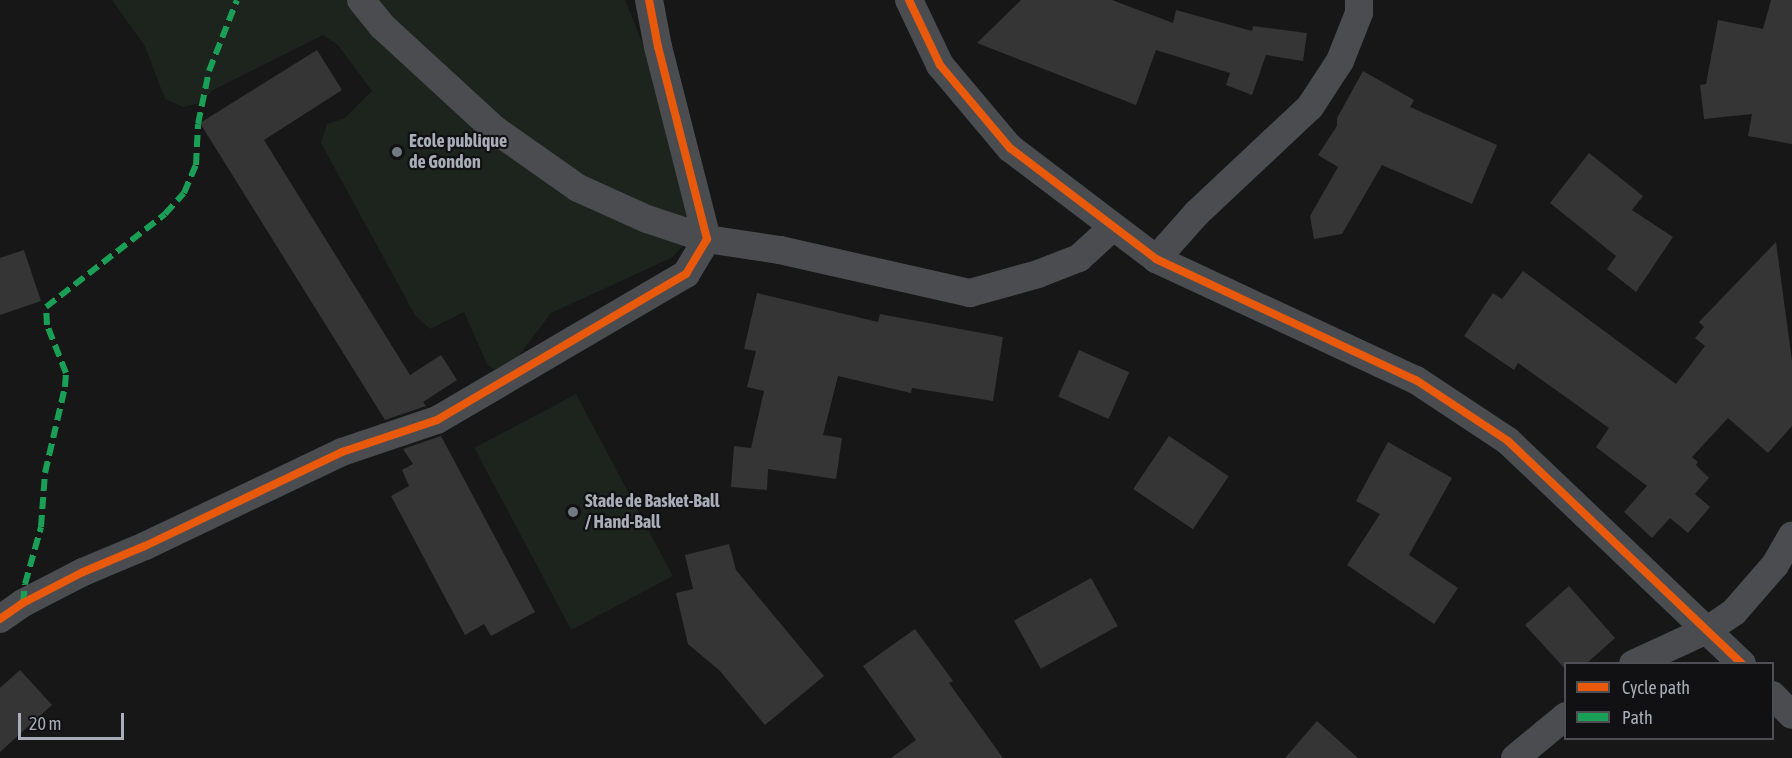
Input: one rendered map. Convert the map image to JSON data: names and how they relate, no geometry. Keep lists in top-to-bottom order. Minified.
{"places":["Ecole publique de Gondon","Stade de Basket-Ball / Hand-Ball"],"legend":["Cycle path","Path"],"scale_bar":"20 m"}
